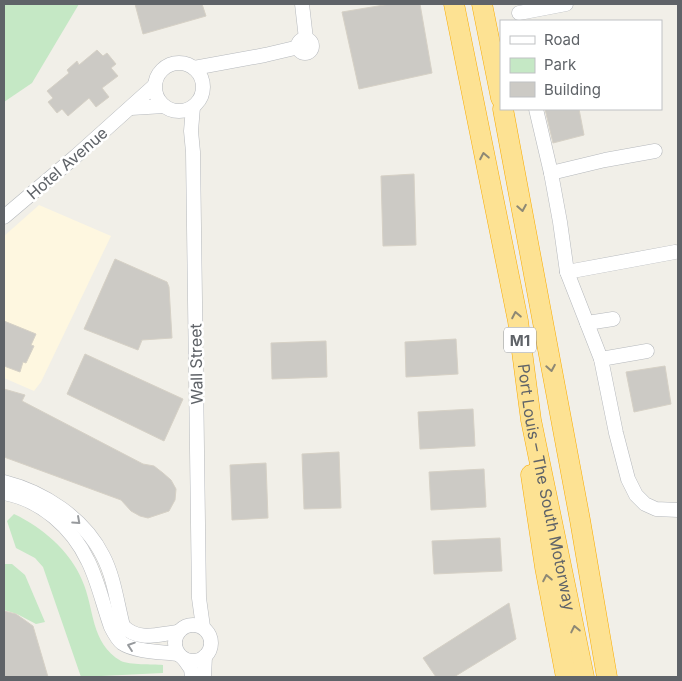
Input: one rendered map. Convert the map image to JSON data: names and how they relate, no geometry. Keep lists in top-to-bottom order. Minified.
{"streets":{"highway":["M1","Port Louis – The South Motorway"],"street":["Hotel Avenue","Wall Street"]},"crossings":[["Hotel Avenue","Wall Street"]],"legend":["Road","Park","Building"]}
